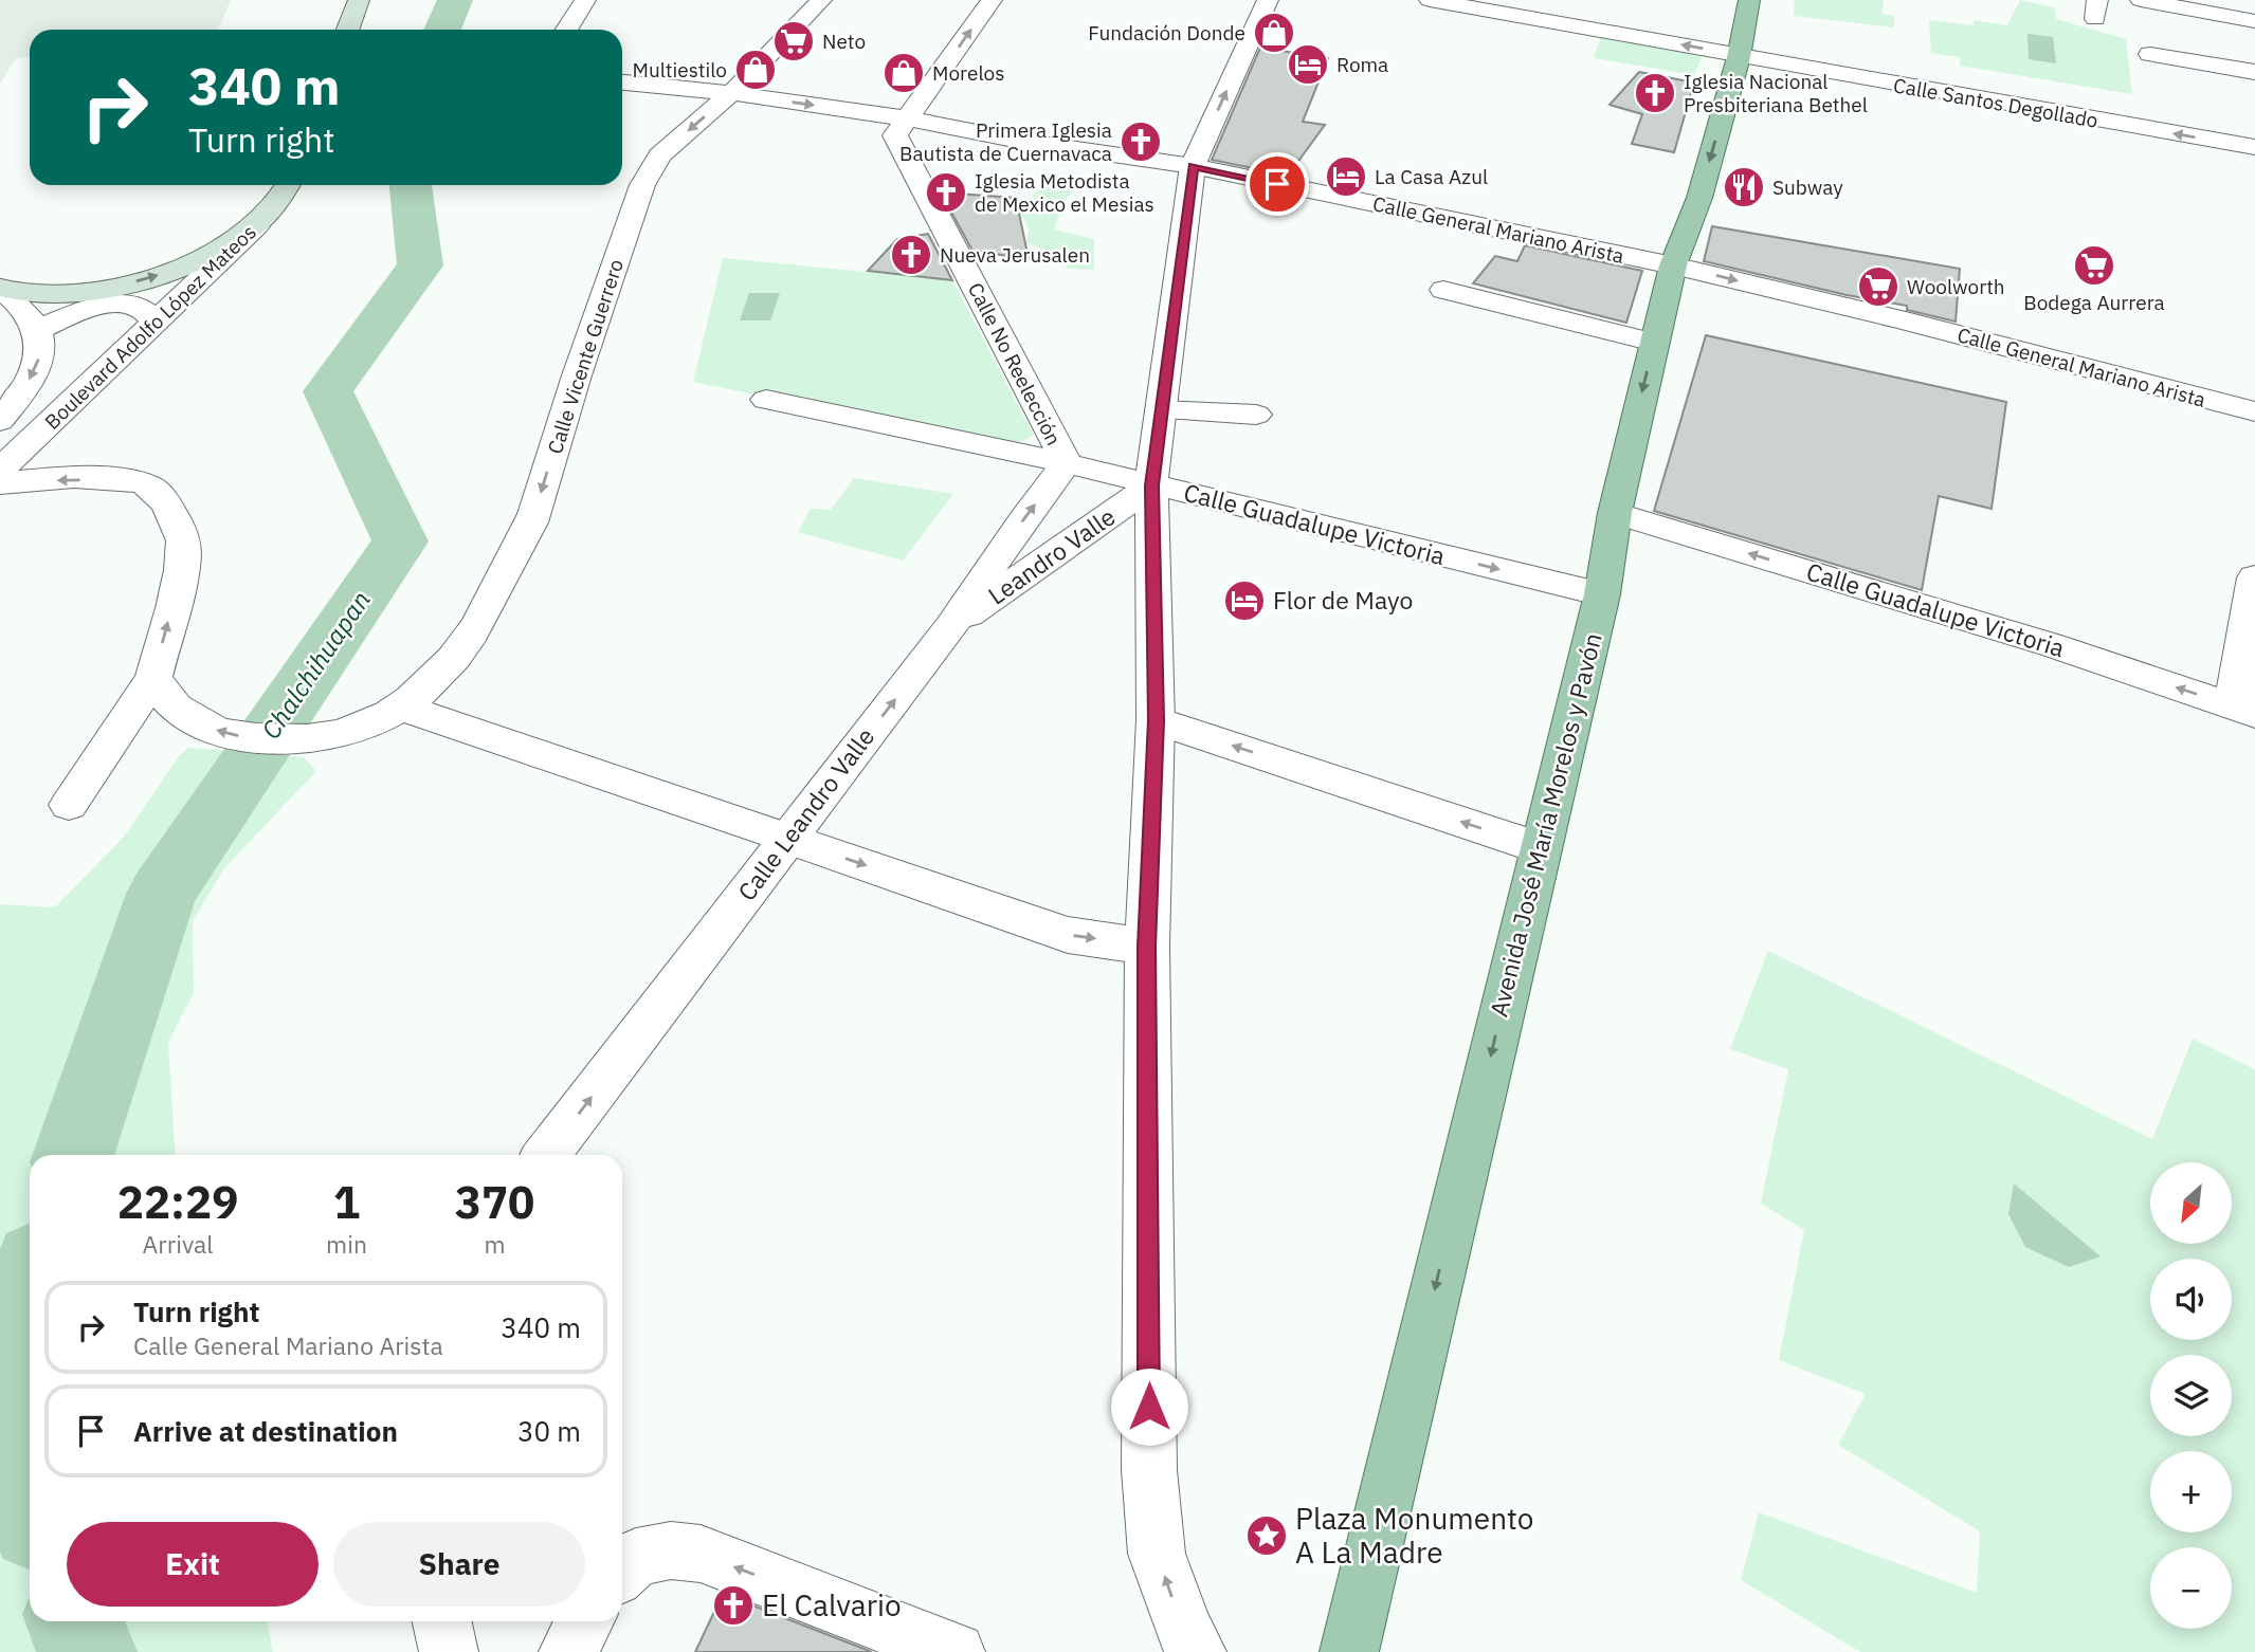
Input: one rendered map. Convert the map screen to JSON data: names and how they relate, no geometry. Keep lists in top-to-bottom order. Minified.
{"streets":{"main road":["Boulevard Adolfo López Mateos","Avenida José María Morelos y Pavón"],"street":["Calle Santos Degollado","Calle General Mariano Arista","Calle Vicente Guerrero","Calle No Reelección","Calle Guadalupe Victoria","Leandro Valle","Calle Leandro Valle"]},"crossings":[["Calle Santos Degollado","Avenida José María Morelos y Pavón"],["Calle General Mariano Arista","Calle Vicente Guerrero"],["Calle General Mariano Arista","Calle No Reelección"],["Calle General Mariano Arista","Avenida José María Morelos y Pavón"],["Calle No Reelección","Calle Guadalupe Victoria"],["Calle No Reelección","Calle Leandro Valle"],["Calle Guadalupe Victoria","Leandro Valle"],["Calle Guadalupe Victoria","Calle Leandro Valle"],["Calle Guadalupe Victoria","Avenida José María Morelos y Pavón"],["Leandro Valle","Calle Leandro Valle"]],"one_way":["Calle General Mariano Arista","Calle Vicente Guerrero","Calle Leandro Valle","Avenida José María Morelos y Pavón"],"water":["Chalchihuapan"],"places":{"shop":["Fundación Donde","Multiestilo","Morelos"],"supermarket":["Neto","Bodega Aurrera","Woolworth"],"hotel":["Roma","La Casa Azul","Flor de Mayo"],"church":["Iglesia Nacional Presbiteriana Bethel","Primera Iglesia Bautista de Cuernavaca","Iglesia Metodista de Mexico el Mesias","Nueva Jerusalen","El Calvario"],"restaurant":["Subway"],"place":["Plaza Monumento A La Madre"]},"north":"bottom left","page":{"turn":["340 m","Turn right"],"eta":["22:29","Arrival","1","min","370","m"],"map_buttons":["+","−"],"list":[{"name":"Turn right","note":"Calle General Mariano Arista","value":"340 m"},{"name":"Arrive at destination","value":"30 m"}],"buttons":["Exit","Share"]}}
